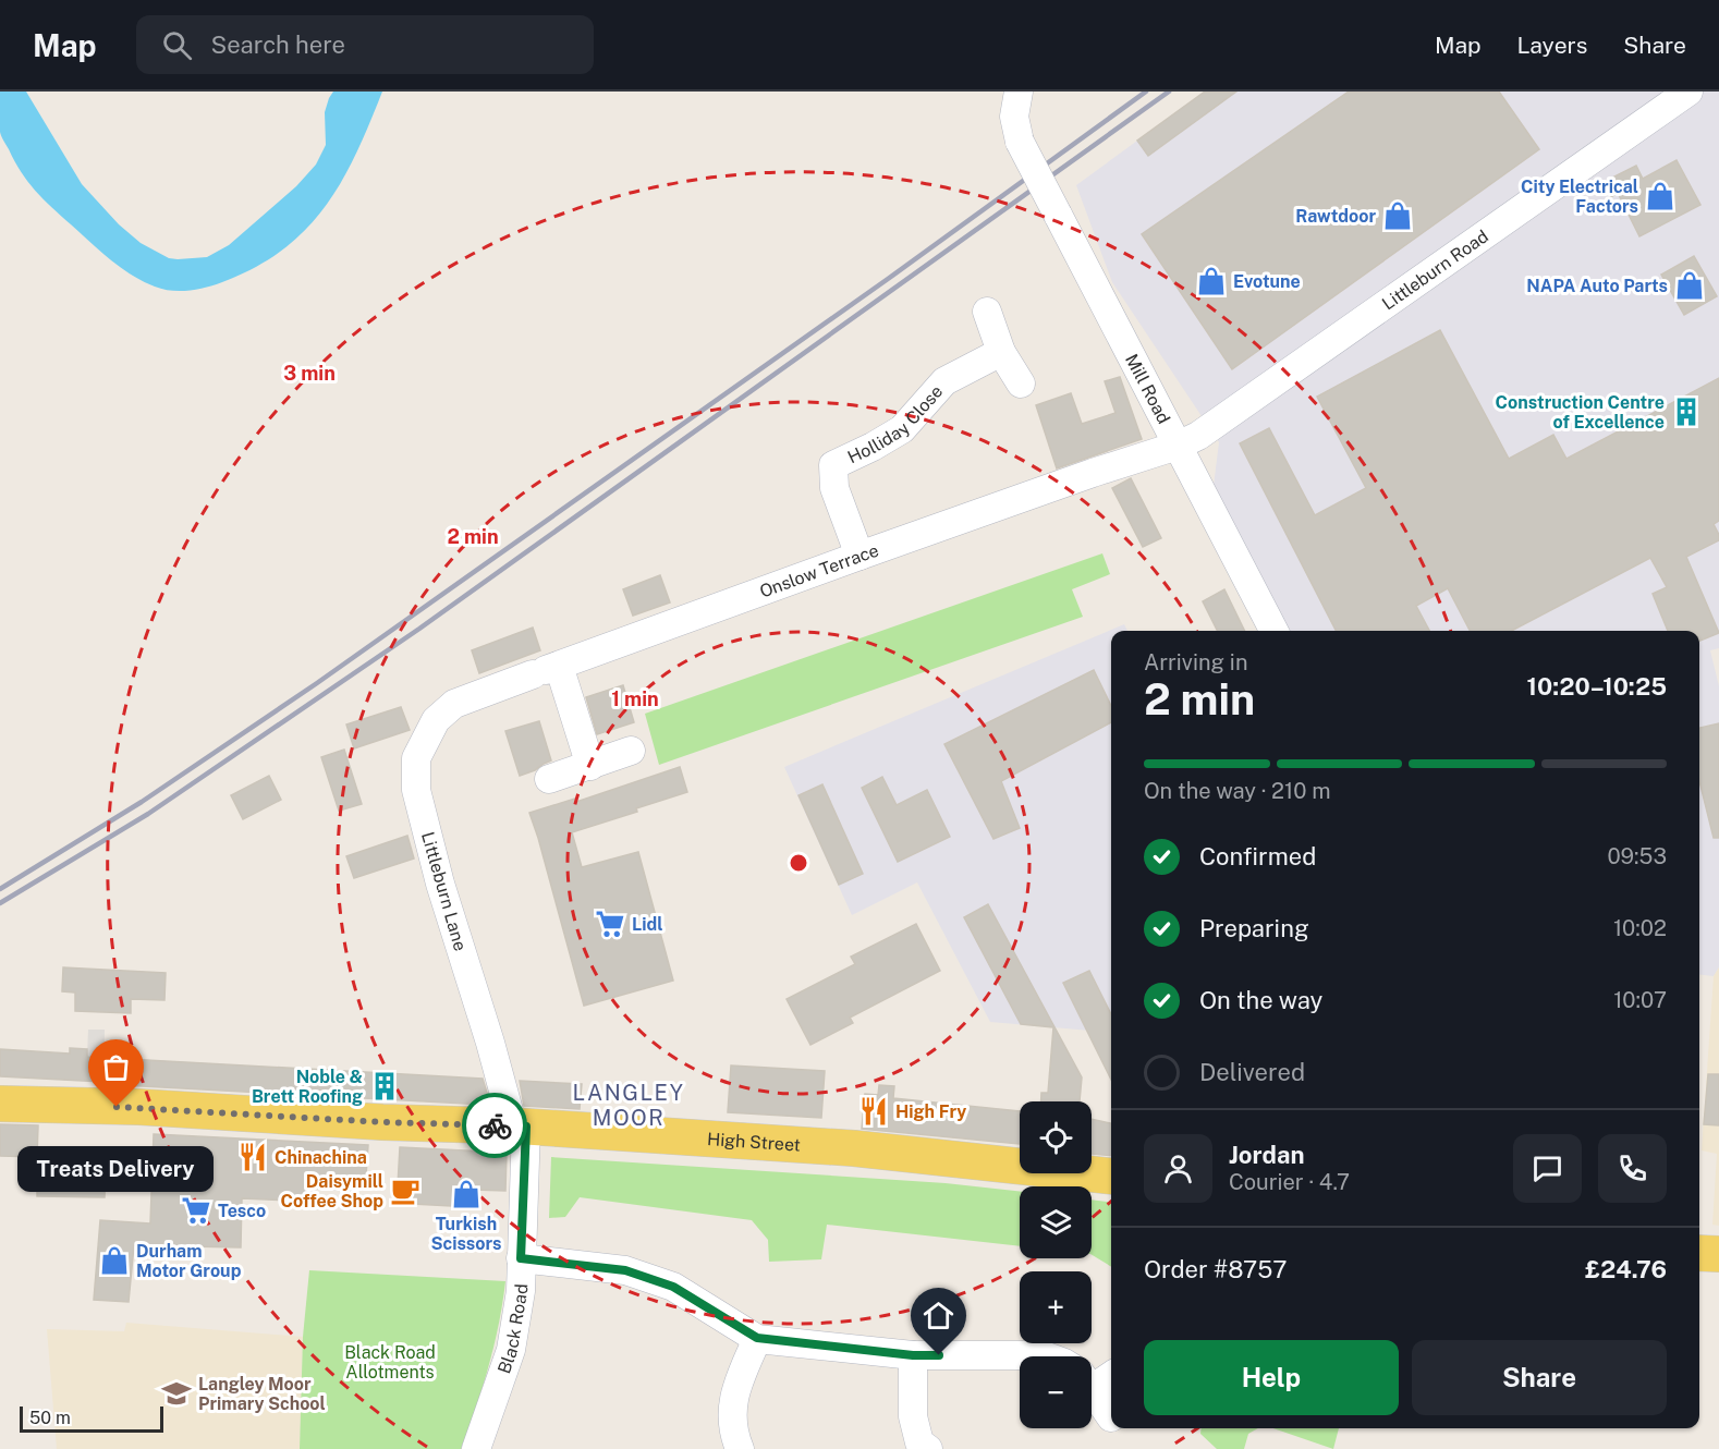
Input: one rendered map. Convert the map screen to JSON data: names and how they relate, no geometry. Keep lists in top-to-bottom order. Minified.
{"streets":{"main road":["High Street"],"street":["Littleburn Road","Mill Road","Holliday Close","Onslow Terrace","Littleburn Lane","Black Road"]},"crossings":[["Littleburn Road","Mill Road"],["Littleburn Road","Onslow Terrace"],["Mill Road","Onslow Terrace"],["Holliday Close","Onslow Terrace"],["Onslow Terrace","Littleburn Lane"],["Littleburn Lane","High Street"],["Littleburn Lane","Black Road"],["High Street","Black Road"]],"districts":["LANGLEY MOOR"],"parks":["Black Road Allotments"],"places":{"shop":["City Electrical Factors","Rawtdoor","Evotune","NAPA Auto Parts","Turkish Scissors","Durham Motor Group"],"building":["Construction Centre of Excellence","Noble & Brett Roofing"],"supermarket":["Lidl","Tesco"],"other":["Treats Delivery"],"restaurant":["High Fry","Chinachina"],"cafe":["Daisymill Coffee Shop"],"school or university":["Langley Moor Primary School"]},"scale_bar":"50 m","page":{"header":"Map","search":"Search here","nav":["Map","Layers","Share"],"heading":["2 min","Arriving in","10:20–10:25"],"panel":["Jordan","Courier · 4.7","Order #8757","£24.76"],"bar":"On the way · 210 m","list":[["Confirmed","09:53"],["Preparing","10:02"],["On the way","10:07"],"Delivered"],"map_buttons":["+","−"],"bubble":"Treats Delivery","buttons":["Help","Share"],"scale":"50 m"},"rings":["3 min","2 min","1 min"]}
